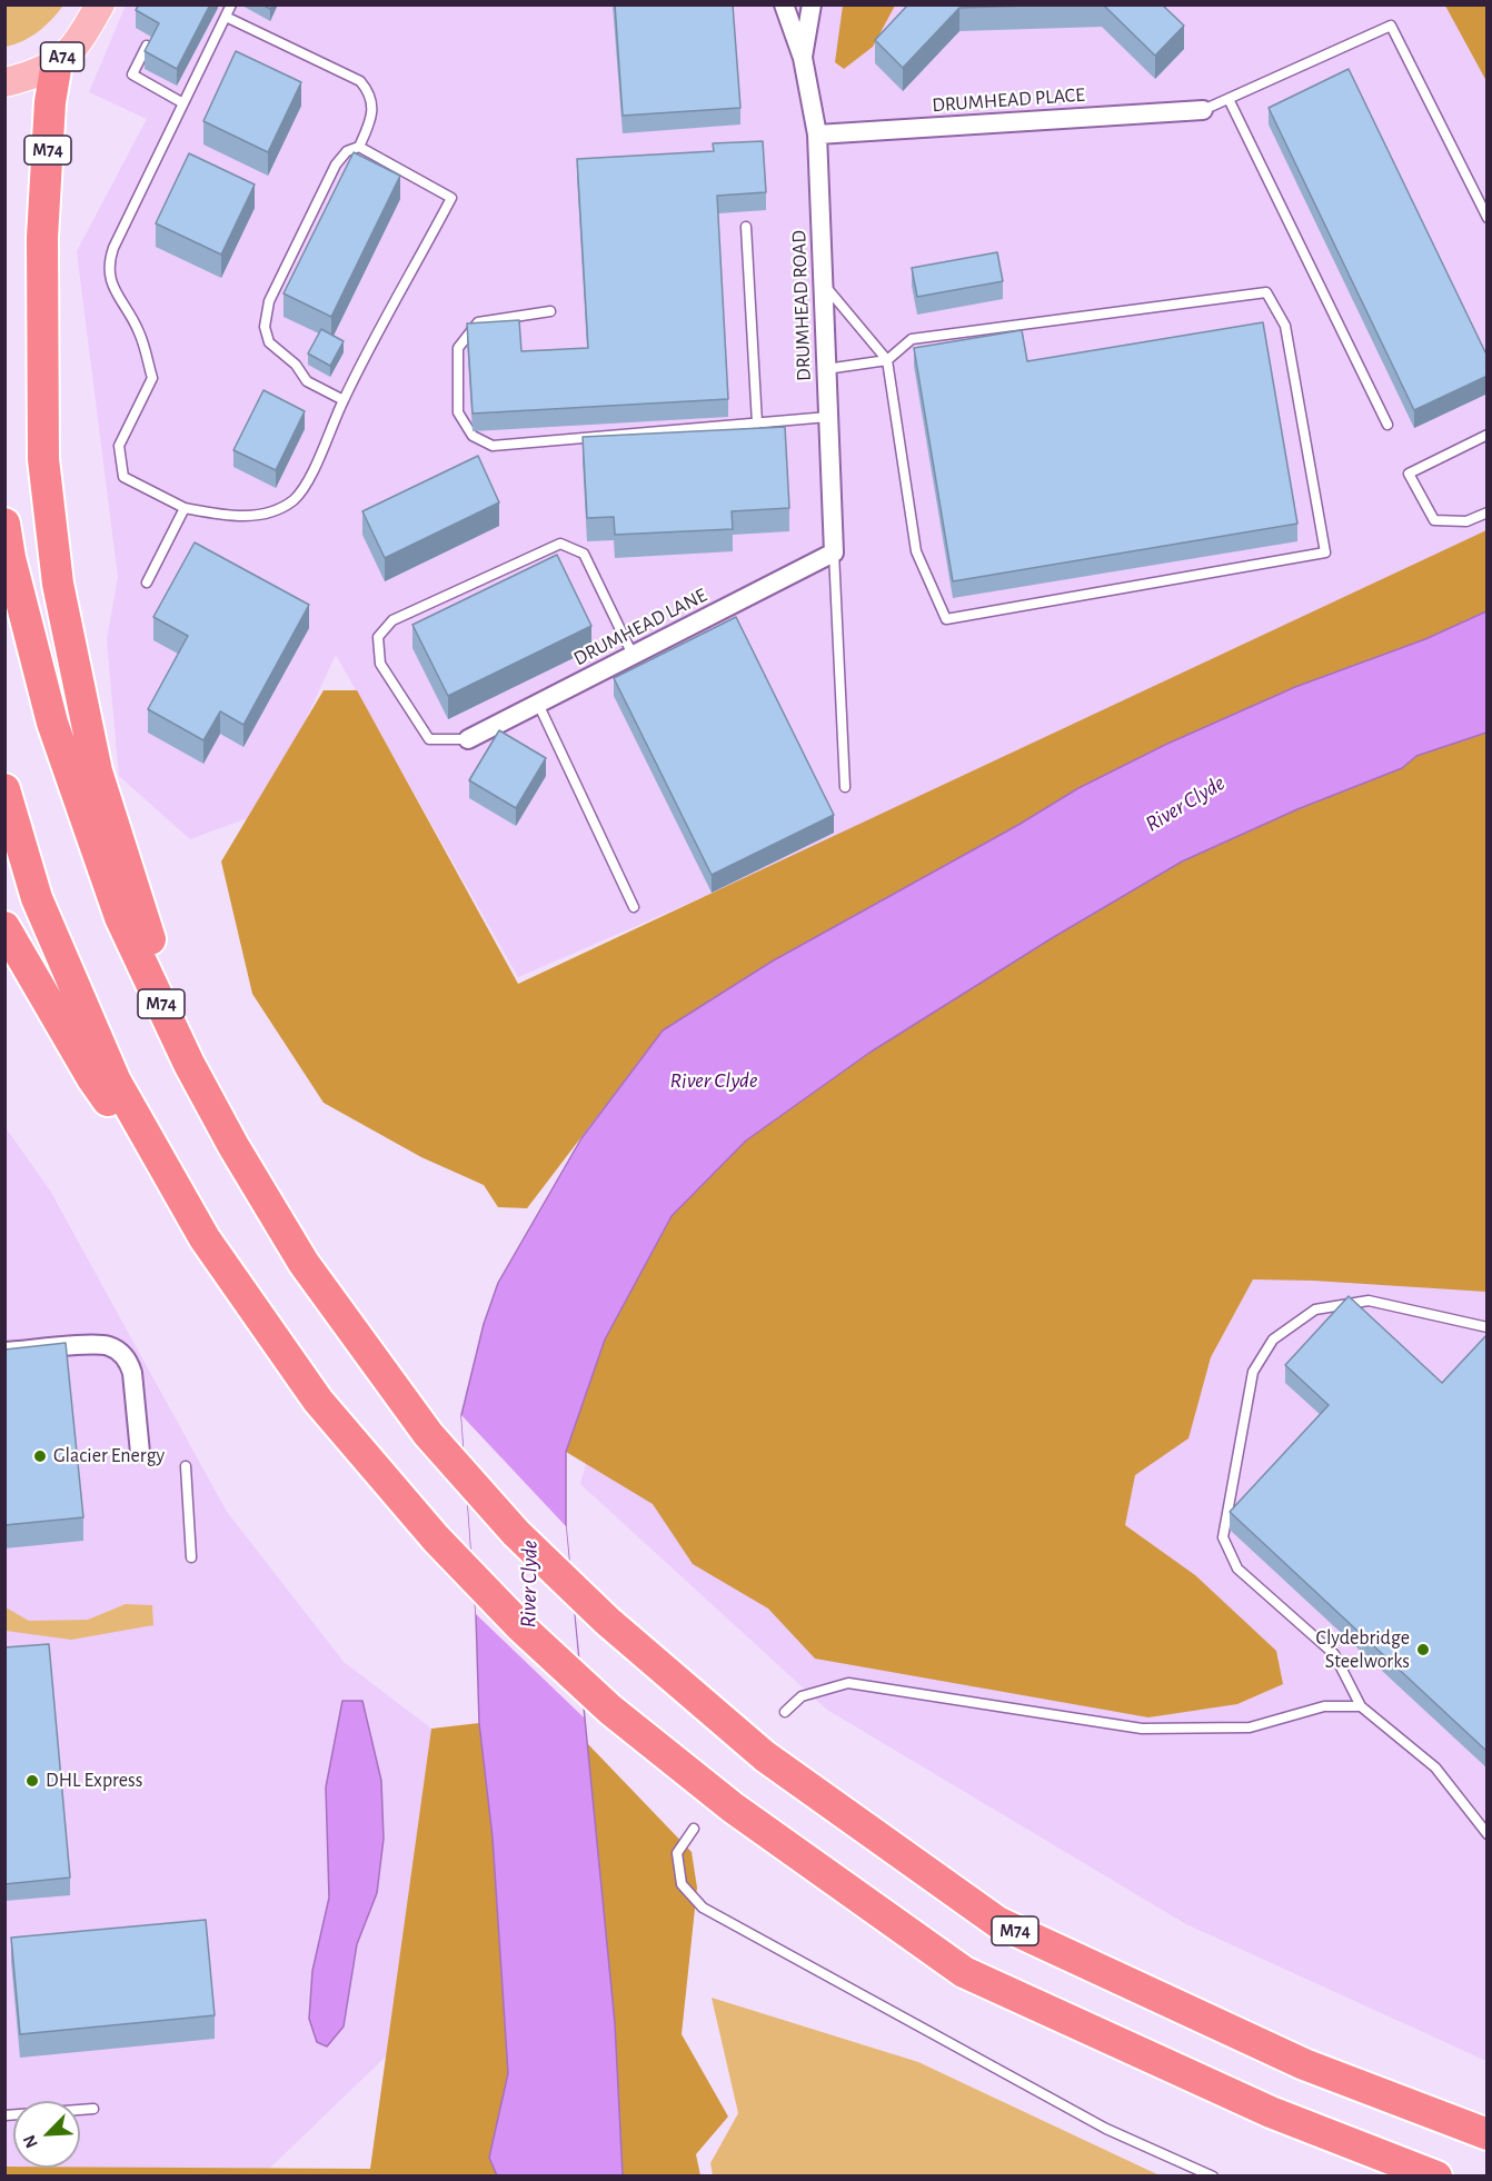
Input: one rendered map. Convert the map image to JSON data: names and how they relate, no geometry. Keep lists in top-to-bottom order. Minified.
{"streets":{"highway":["M74"],"main road":["A74"],"street":["DRUMHEAD PLACE","DRUMHEAD ROAD","DRUMHEAD LANE"]},"crossings":[["A74","M74"],["DRUMHEAD PLACE","DRUMHEAD ROAD"],["DRUMHEAD ROAD","DRUMHEAD LANE"]],"water":["River Clyde"],"places":["Glacier Energy","Clydebridge Steelworks","DHL Express"],"north":"bottom left"}
